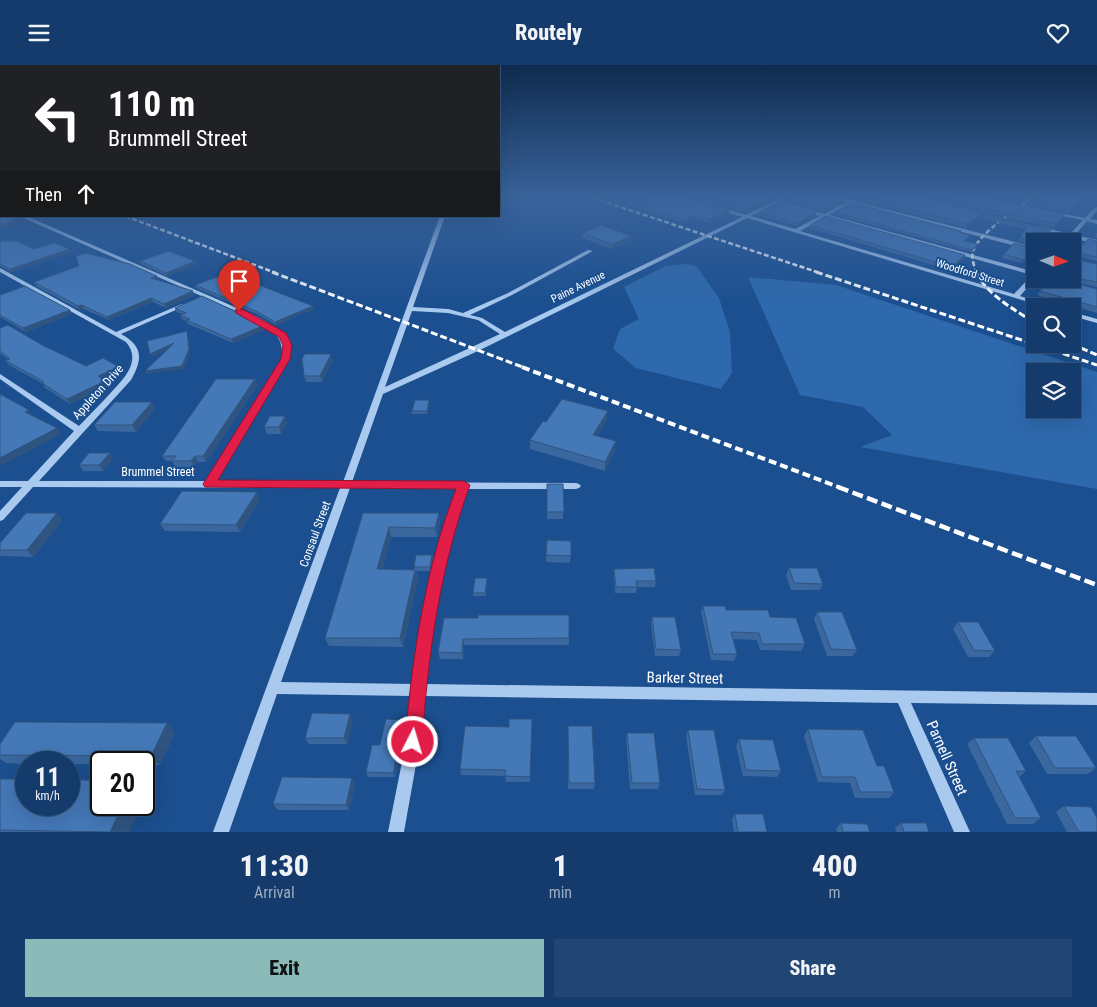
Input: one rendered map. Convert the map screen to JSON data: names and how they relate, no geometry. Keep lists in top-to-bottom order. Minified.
{"streets":{"street":["Woodford Street","Paine Avenue","Appleton Drive","Brummel Street","Consaul Street","Barker Street","Parnell Street"]},"crossings":[["Paine Avenue","Consaul Street"],["Appleton Drive","Brummel Street"],["Brummel Street","Consaul Street"],["Consaul Street","Barker Street"],["Barker Street","Parnell Street"]],"north":"right","page":{"header":"Routely","turn":["110 m","Brummell Street"],"then":"Then","speed":"11 km/h","limit":"20","eta":["11:30","Arrival","1","min","400","m"],"buttons":["Exit","Share"]}}
